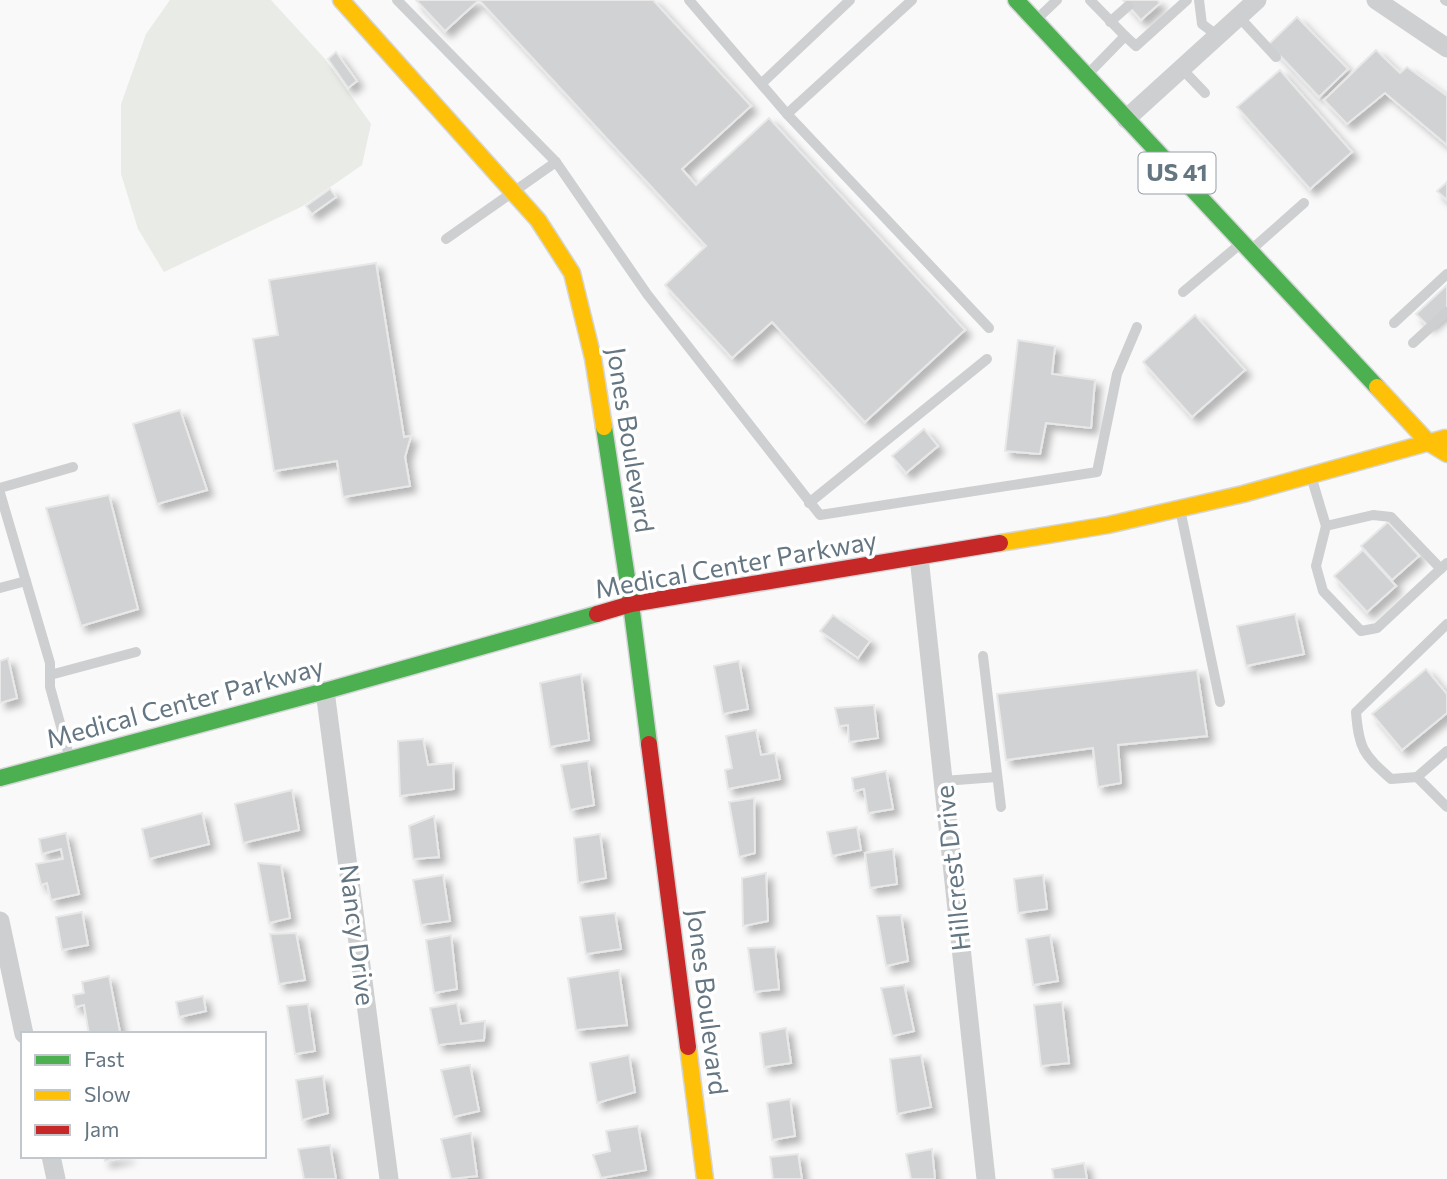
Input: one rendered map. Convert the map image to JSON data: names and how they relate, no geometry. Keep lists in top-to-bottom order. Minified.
{"streets":{"main road":["US 41","Jones Boulevard","Medical Center Parkway"],"street":["Hillcrest Drive","Nancy Drive"]},"crossings":[["US 41","Medical Center Parkway"],["Jones Boulevard","Medical Center Parkway"],["Medical Center Parkway","Hillcrest Drive"],["Medical Center Parkway","Nancy Drive"]],"legend":["Fast","Slow","Jam"]}
